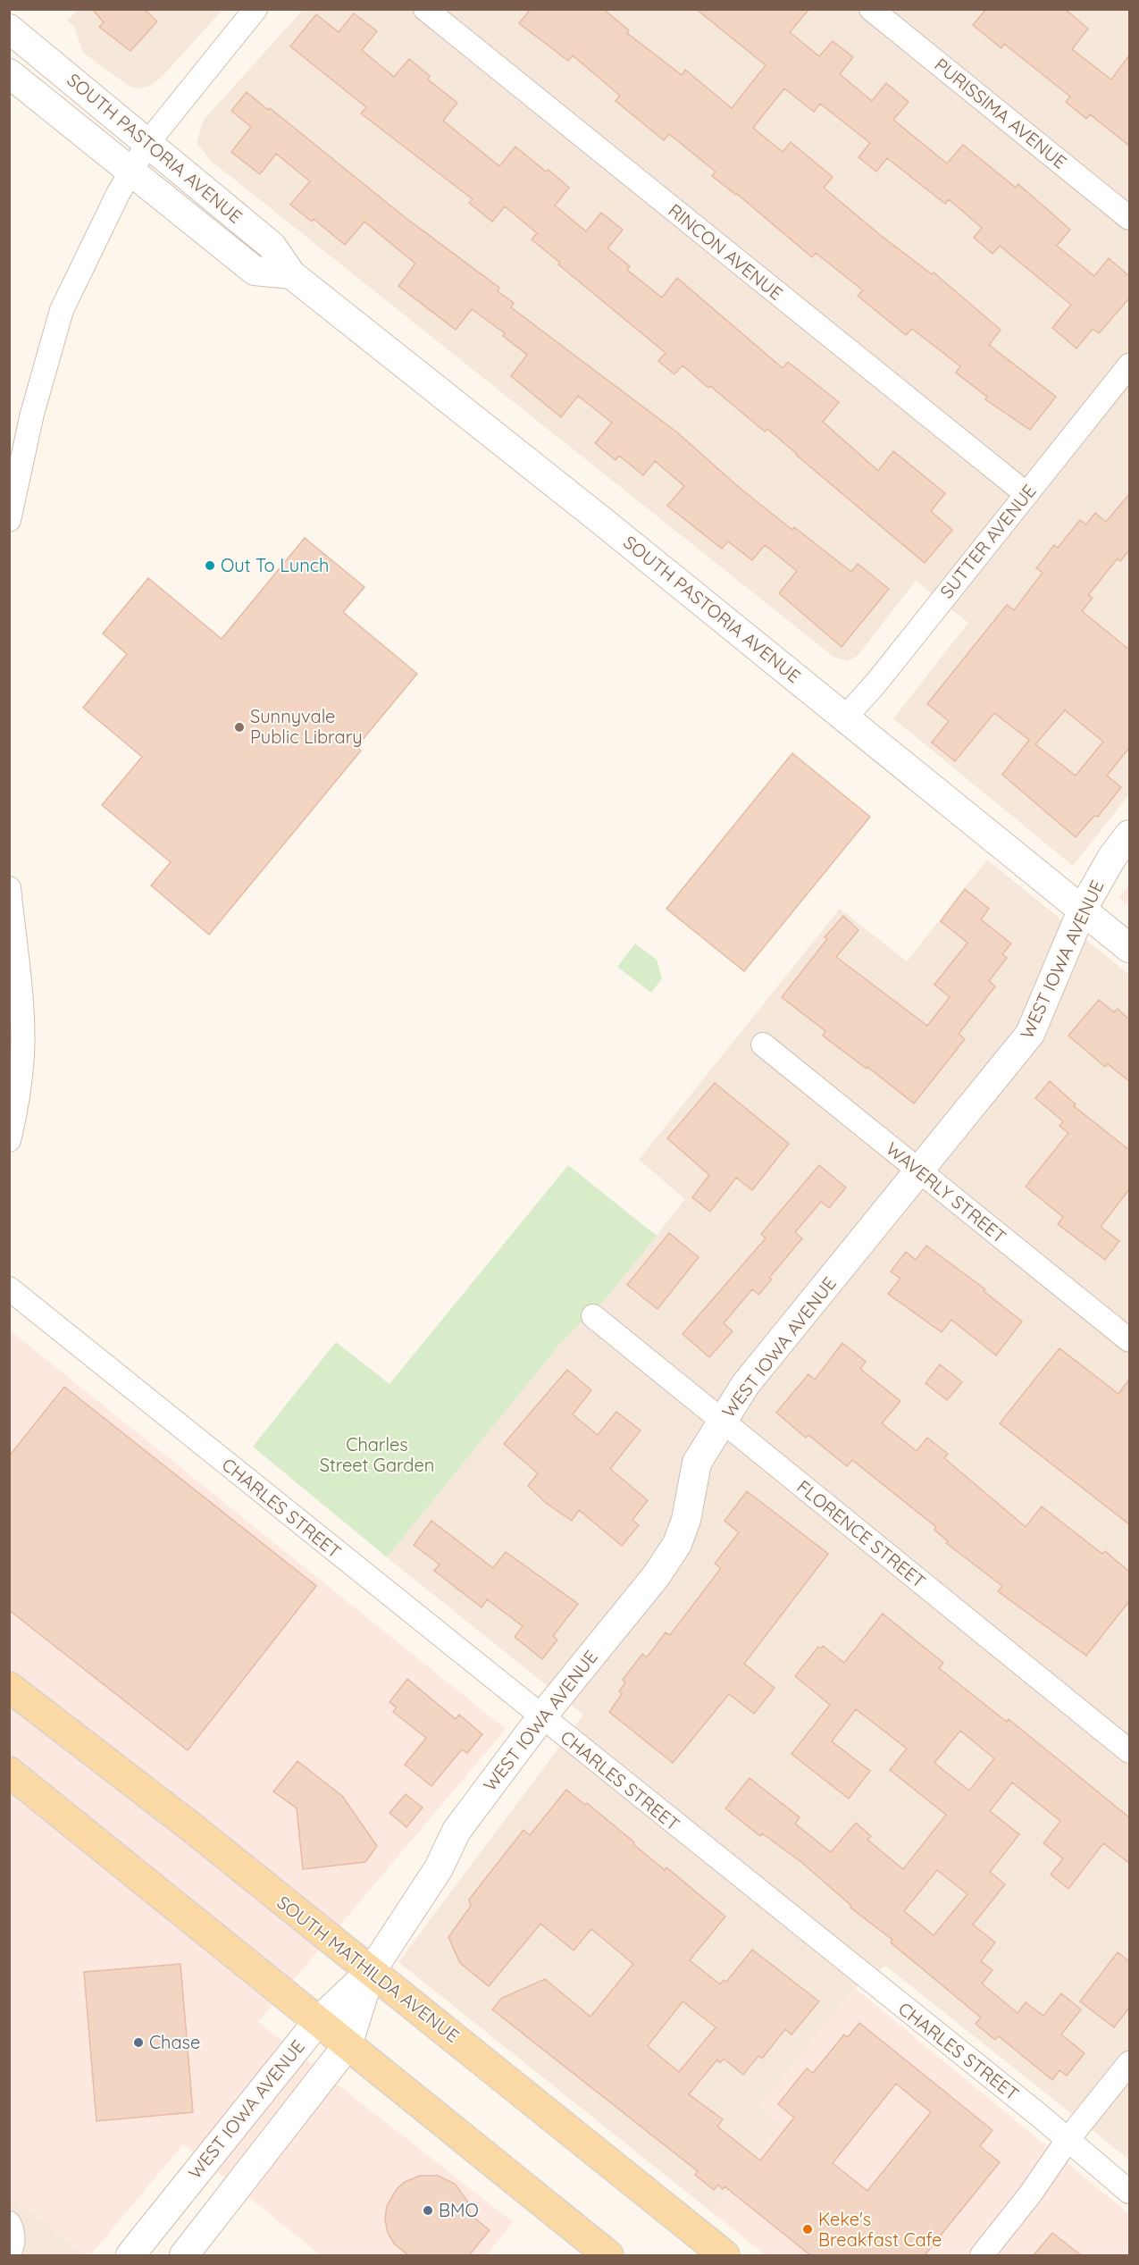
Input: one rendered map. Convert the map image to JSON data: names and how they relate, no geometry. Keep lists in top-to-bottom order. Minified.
{"streets":{"main road":["SOUTH MATHILDA AVENUE"],"street":["PURISSIMA AVENUE","SOUTH PASTORIA AVENUE","RINCON AVENUE","SUTTER AVENUE","WEST IOWA AVENUE","WAVERLY STREET","CHARLES STREET","FLORENCE STREET"]},"crossings":[["SOUTH PASTORIA AVENUE","SUTTER AVENUE"],["SOUTH PASTORIA AVENUE","WEST IOWA AVENUE"],["RINCON AVENUE","SUTTER AVENUE"],["WEST IOWA AVENUE","WAVERLY STREET"],["WEST IOWA AVENUE","CHARLES STREET"],["WEST IOWA AVENUE","FLORENCE STREET"],["WEST IOWA AVENUE","SOUTH MATHILDA AVENUE"]],"parks":["Charles Street Garden"],"places":["Out To Lunch","Sunnyvale Public Library","Chase","BMO","Keke's Breakfast Cafe"]}
